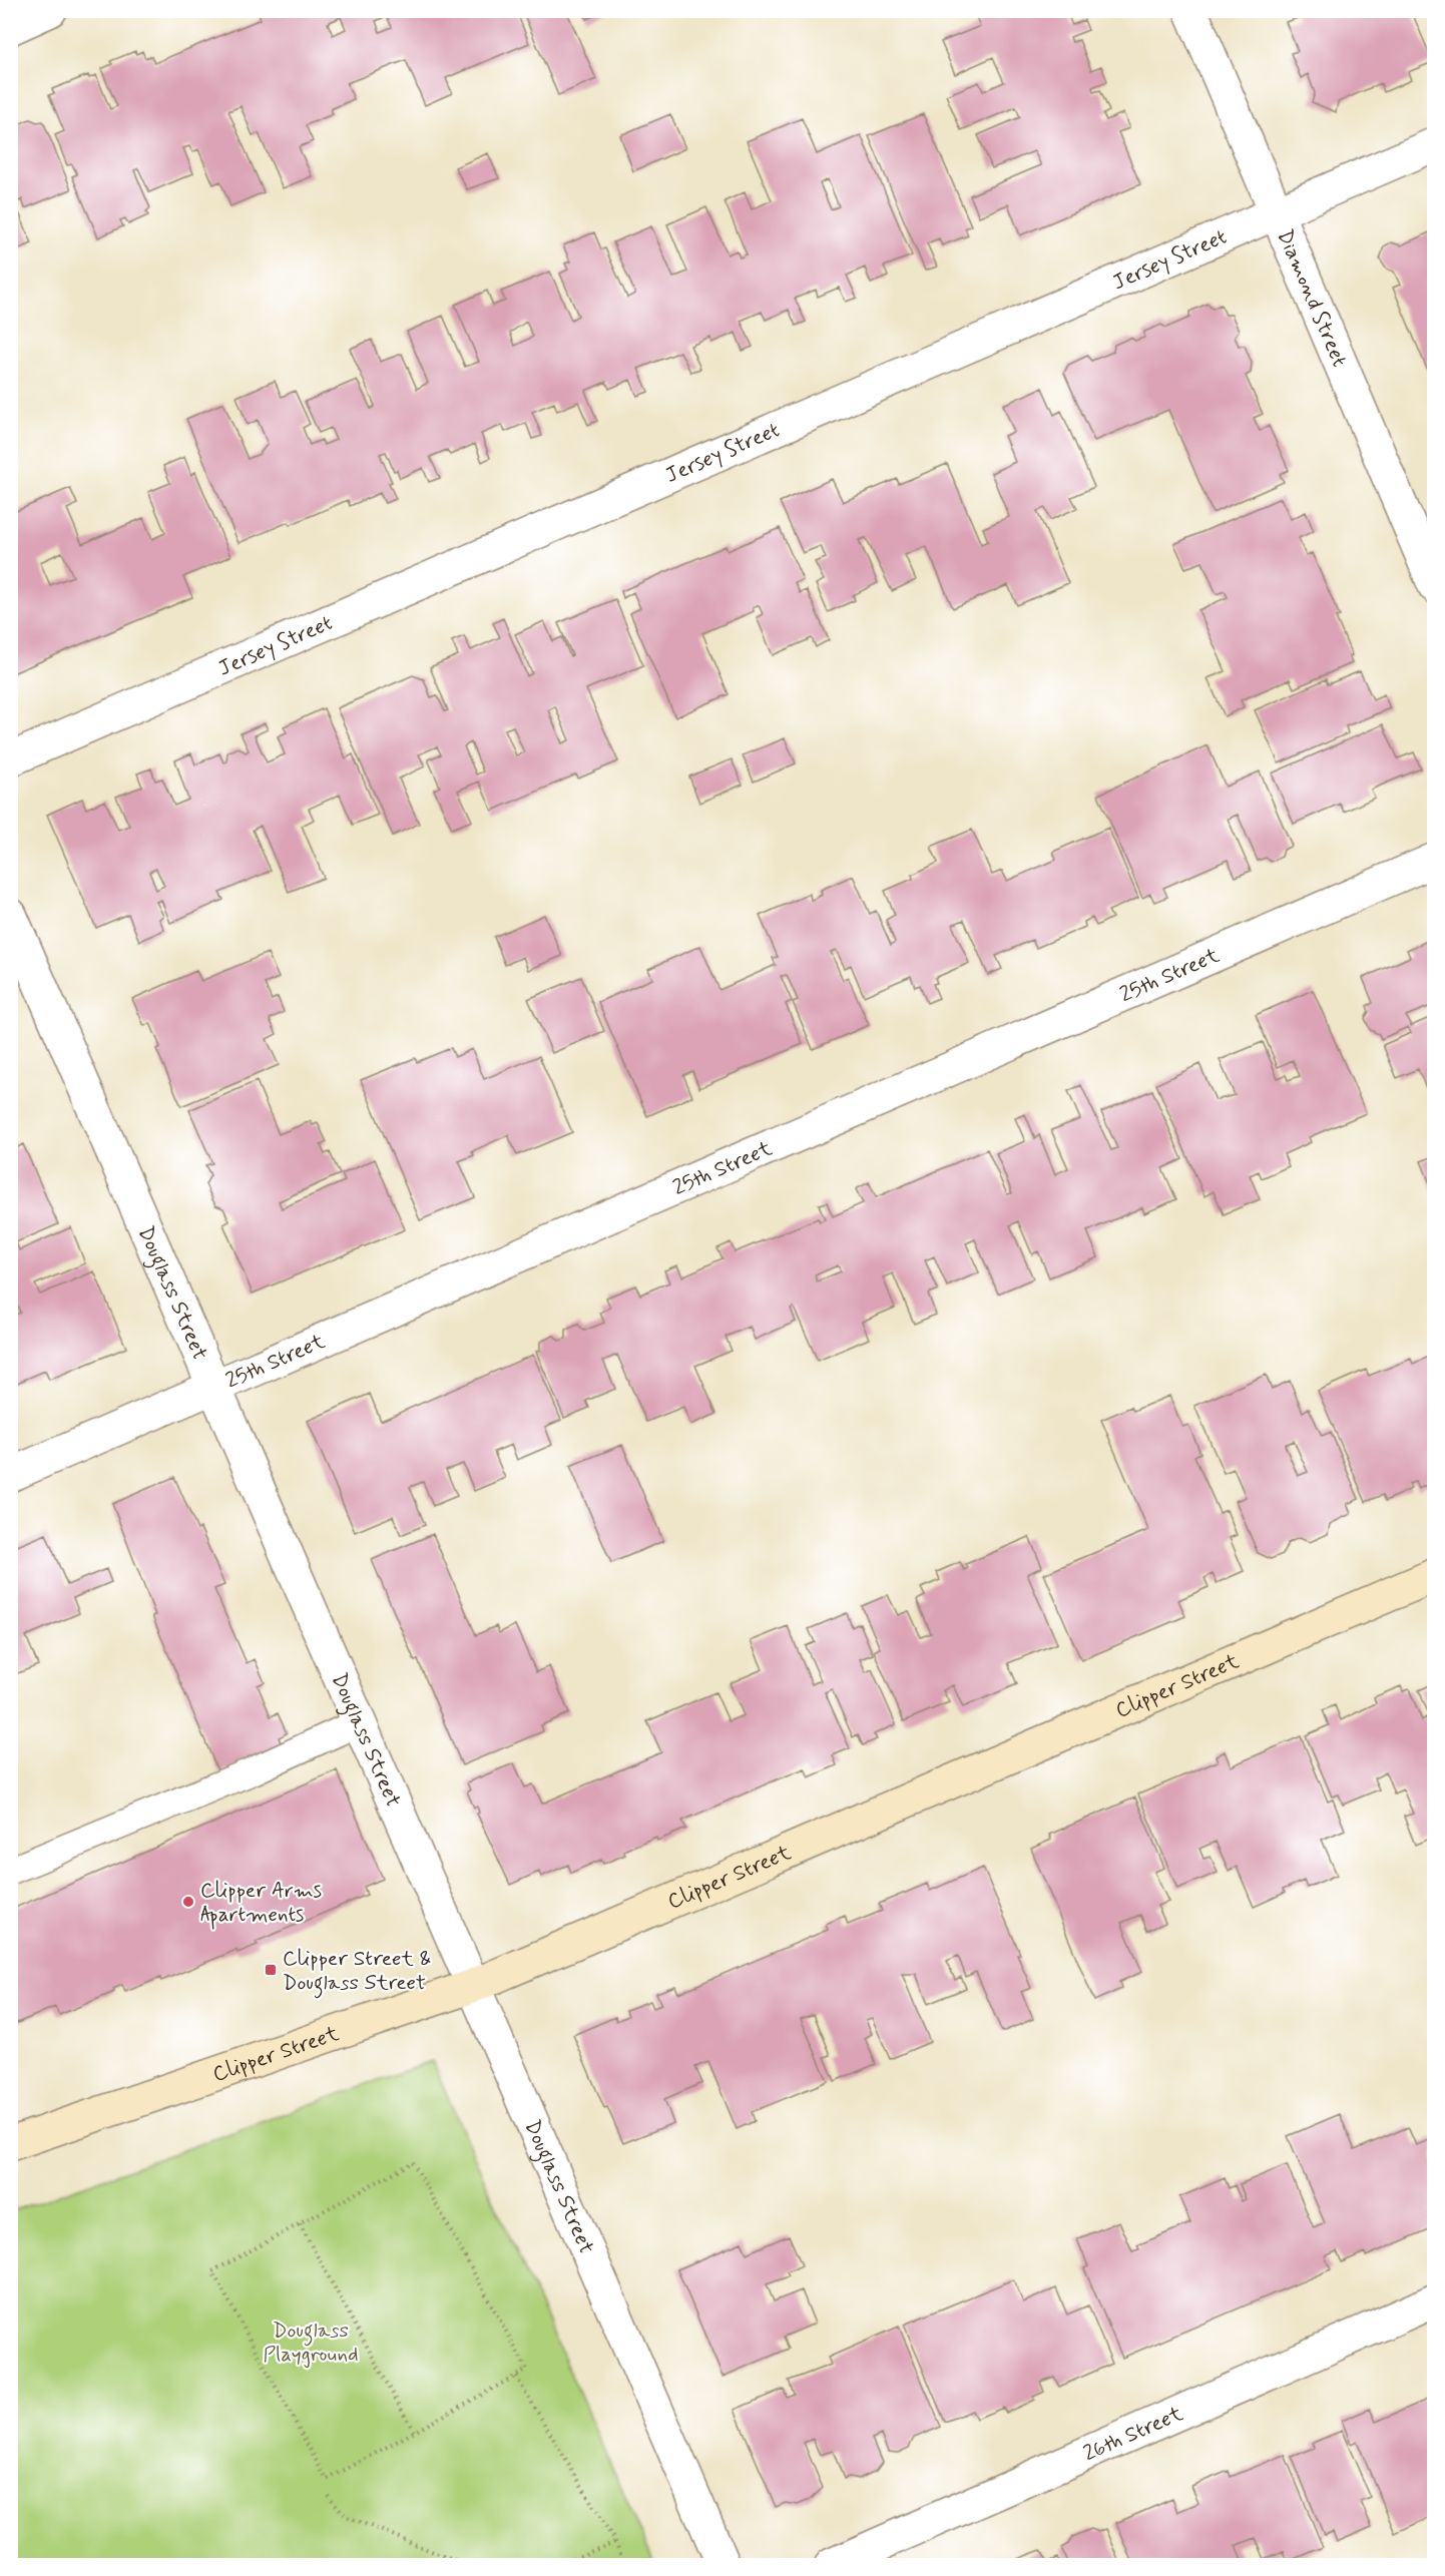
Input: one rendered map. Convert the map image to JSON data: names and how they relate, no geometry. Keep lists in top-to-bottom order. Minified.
{"streets":{"street":["Jersey Street","Diamond Street","25th Street","Douglass Street","Clipper Street","26th Street"]},"crossings":[["Jersey Street","Diamond Street"],["25th Street","Douglass Street"],["Douglass Street","Clipper Street"]],"parks":["Douglass Playground"],"places":{"other":["Clipper Arms Apartments"],"transit":["Clipper Street & Douglass Street"]}}
